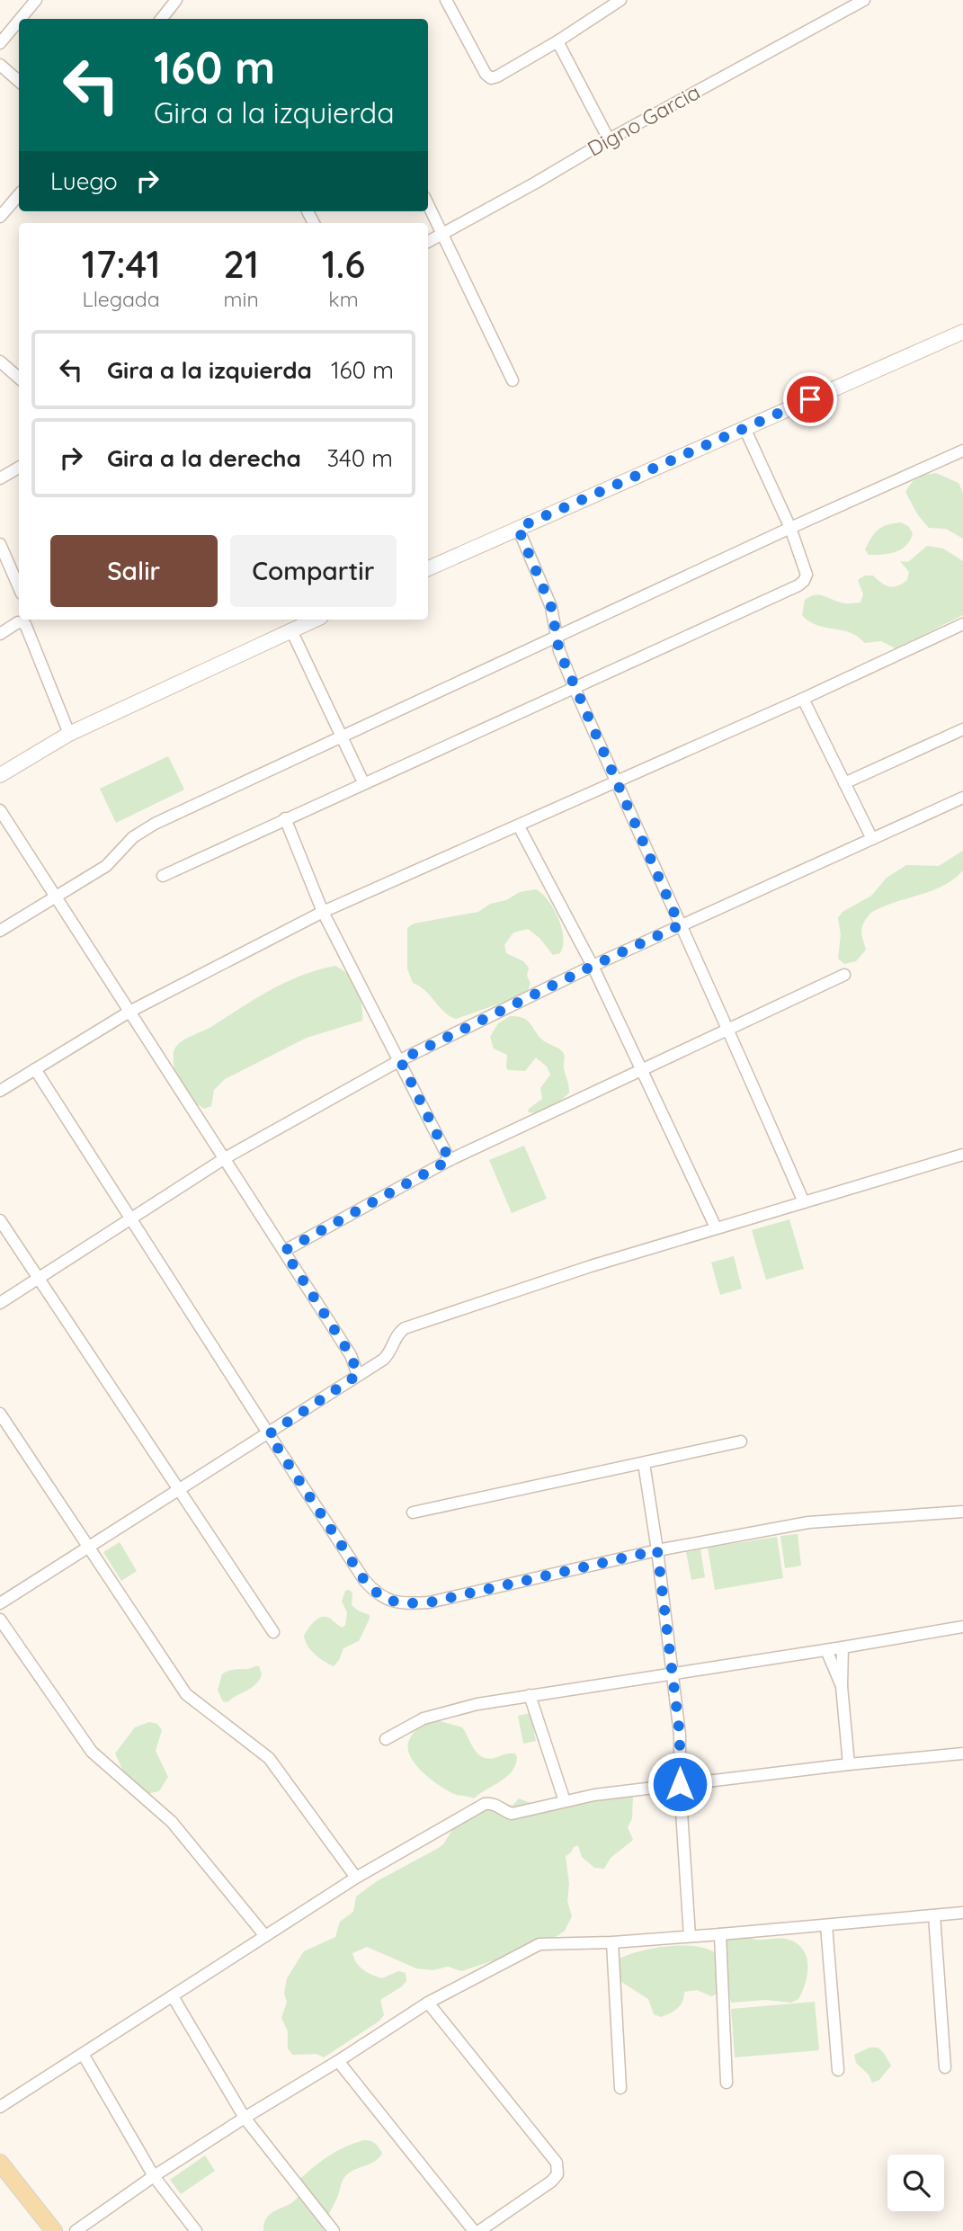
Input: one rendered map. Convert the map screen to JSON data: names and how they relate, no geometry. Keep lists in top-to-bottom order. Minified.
{"streets":{"street":["Digno Garcia"]},"page":{"turn":["160 m","Gira a la izquierda"],"then":"Luego","eta":["17:41","Llegada","21","min","1.6","km"],"list":[{"name":"Gira a la izquierda","value":"160 m"},{"name":"Gira a la derecha","value":"340 m"}],"buttons":["Salir","Compartir"]}}
